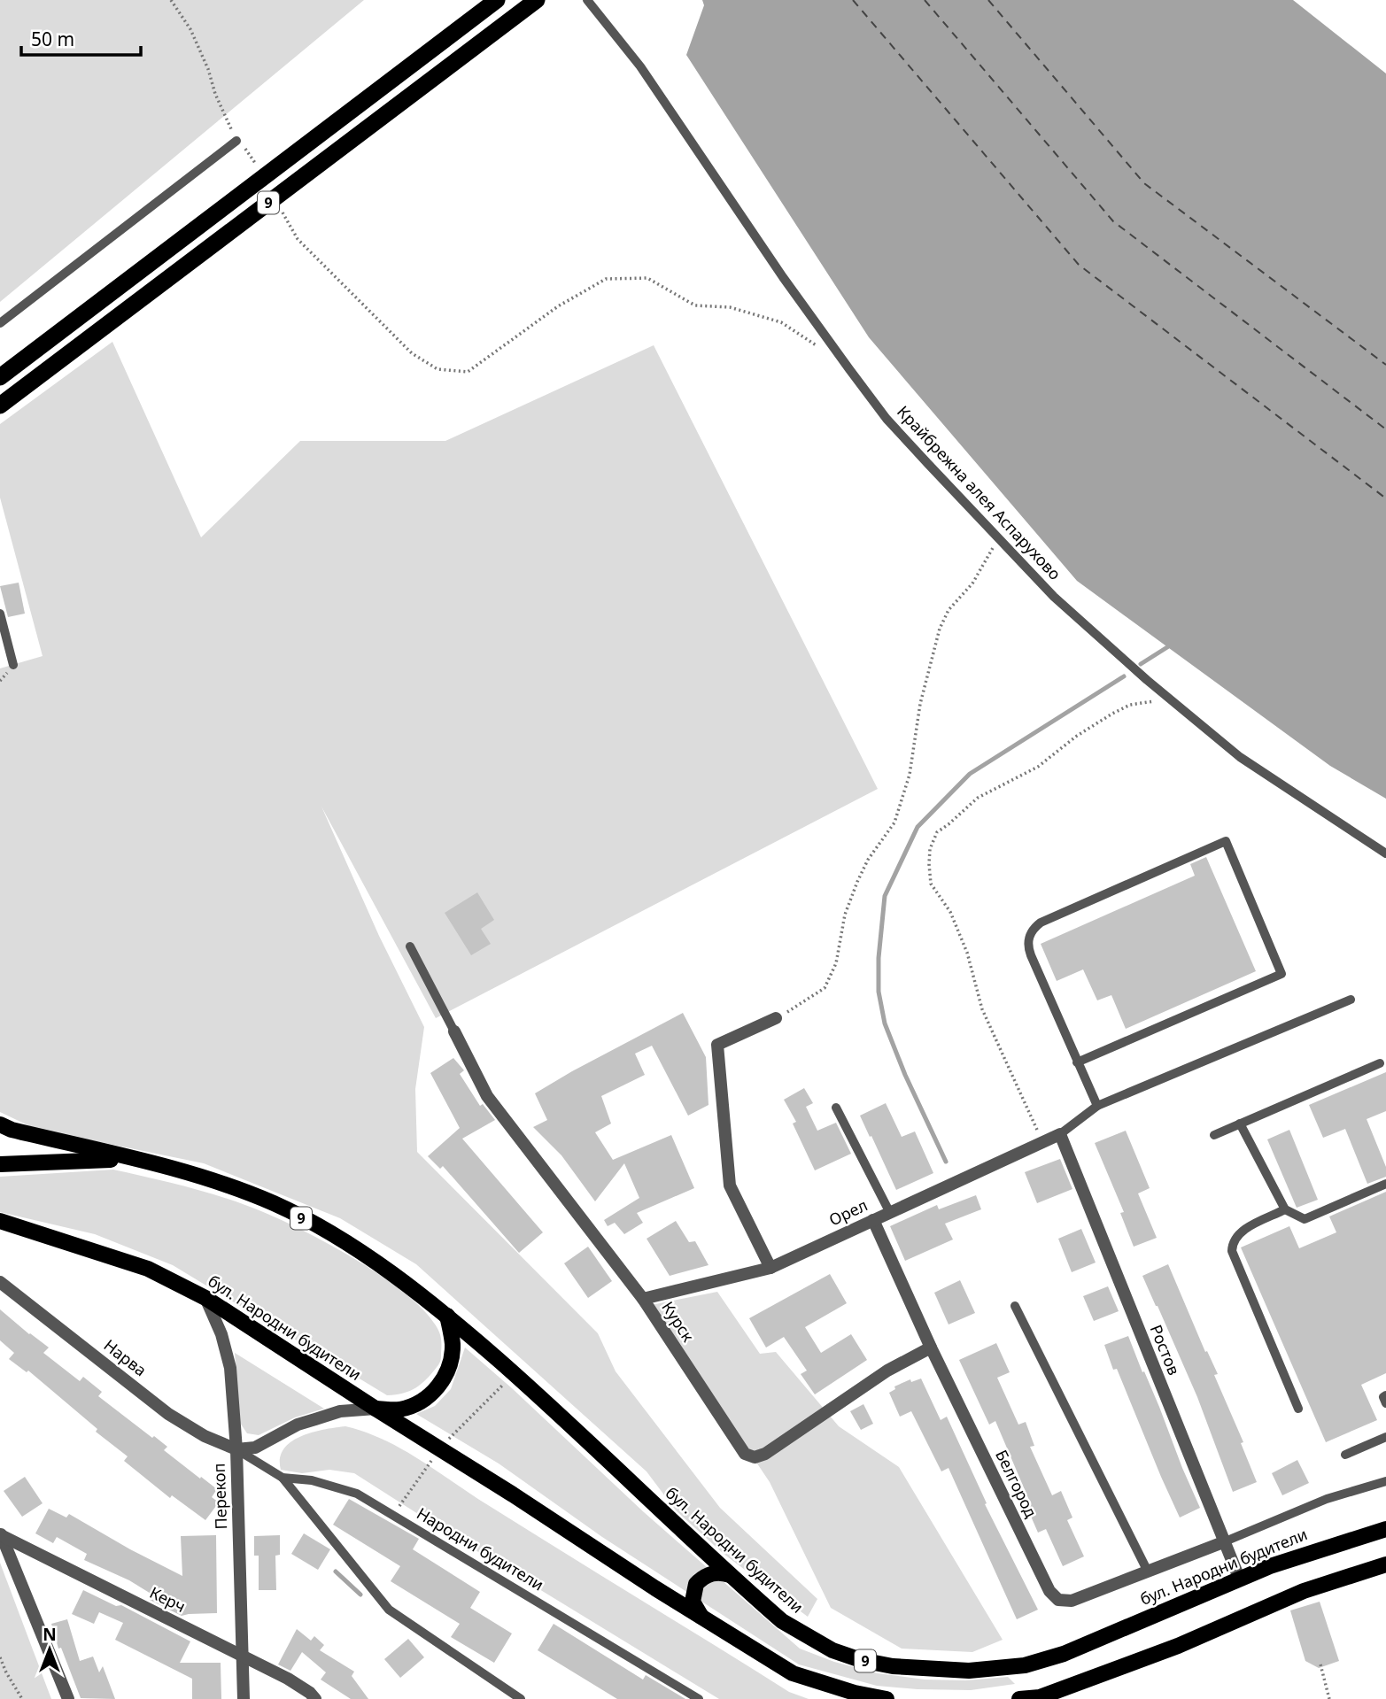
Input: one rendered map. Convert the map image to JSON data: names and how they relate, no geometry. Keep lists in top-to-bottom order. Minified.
{"streets":{"highway":["9"],"main road":["бул. Народни будители"],"street":["Орел","Курск","Ростов","Нарва","Белгород","Перекоп","Керч"],"lane":["Крайбрежна алея Аспарухово","Народни будители"]},"crossings":[["9","бул. Народни будители"],["Орел","Курск"],["Орел","Ростов"],["Орел","Белгород"],["Курск","Белгород"],["бул. Народни будители","Ростов"],["бул. Народни будители","Перекоп"],["Ростов","Белгород"],["Нарва","Перекоп"],["Нарва","Народни будители"],["Перекоп","Народни будители"],["Перекоп","Керч"]],"scale_bar":"50 m","north":"top"}
